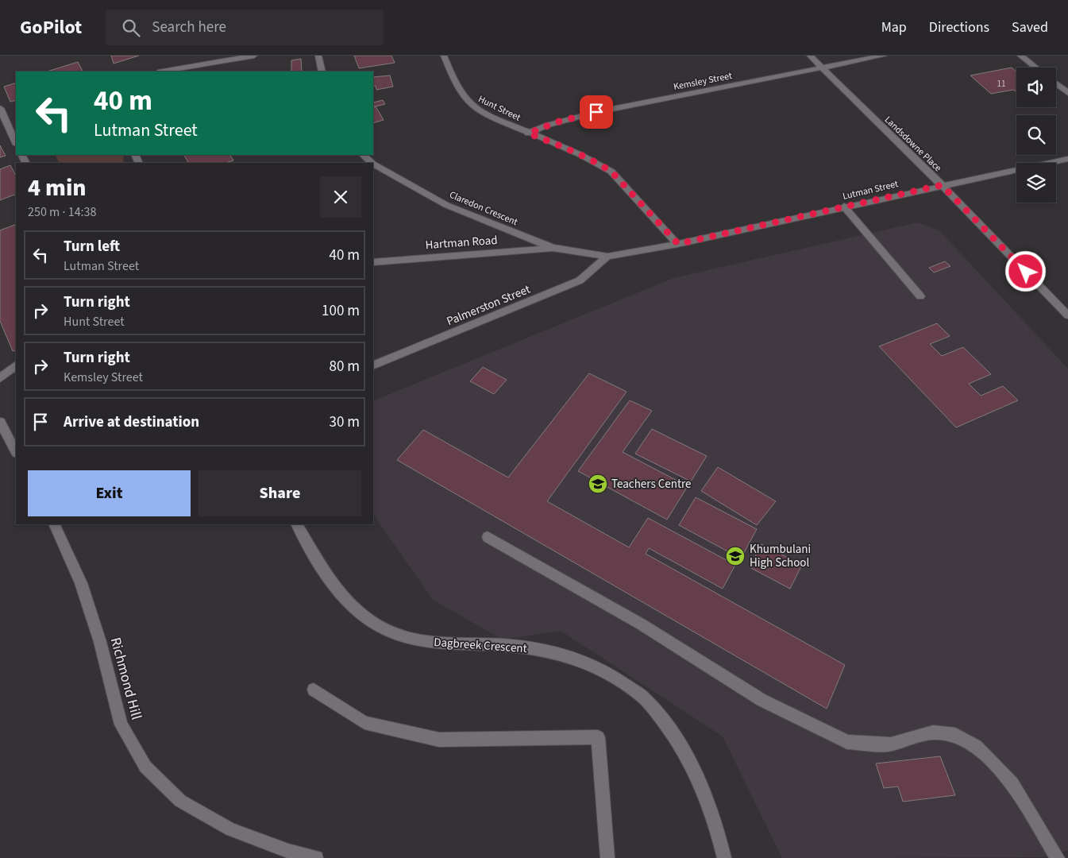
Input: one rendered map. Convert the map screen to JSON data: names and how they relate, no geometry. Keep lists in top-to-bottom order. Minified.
{"streets":{"street":["Kemsley Street","Hunt Street","Landsdowne Place","Lutman Street","Claredon Crescent","Hartman Road","Palmerston Street","Dagbreek Crescent","Richmond Hill"]},"crossings":[["Kemsley Street","Hunt Street"],["Kemsley Street","Landsdowne Place"],["Hunt Street","Lutman Street"],["Landsdowne Place","Lutman Street"],["Claredon Crescent","Hartman Road"],["Claredon Crescent","Palmerston Street"]],"places":{"school or university":["Teachers Centre","Khumbulani High School"]},"house_numbers":["11"],"page":{"header":"GoPilot","search":"Search here","nav":["Map","Directions","Saved"],"turn":["40 m","Lutman Street"],"heading":["4 min","250 m · 14:38"],"list":[{"name":"Turn left","note":"Lutman Street","value":"40 m"},{"name":"Turn right","note":"Hunt Street","value":"100 m"},{"name":"Turn right","note":"Kemsley Street","value":"80 m"},{"name":"Arrive at destination","value":"30 m"}],"buttons":["Exit","Share"]}}
